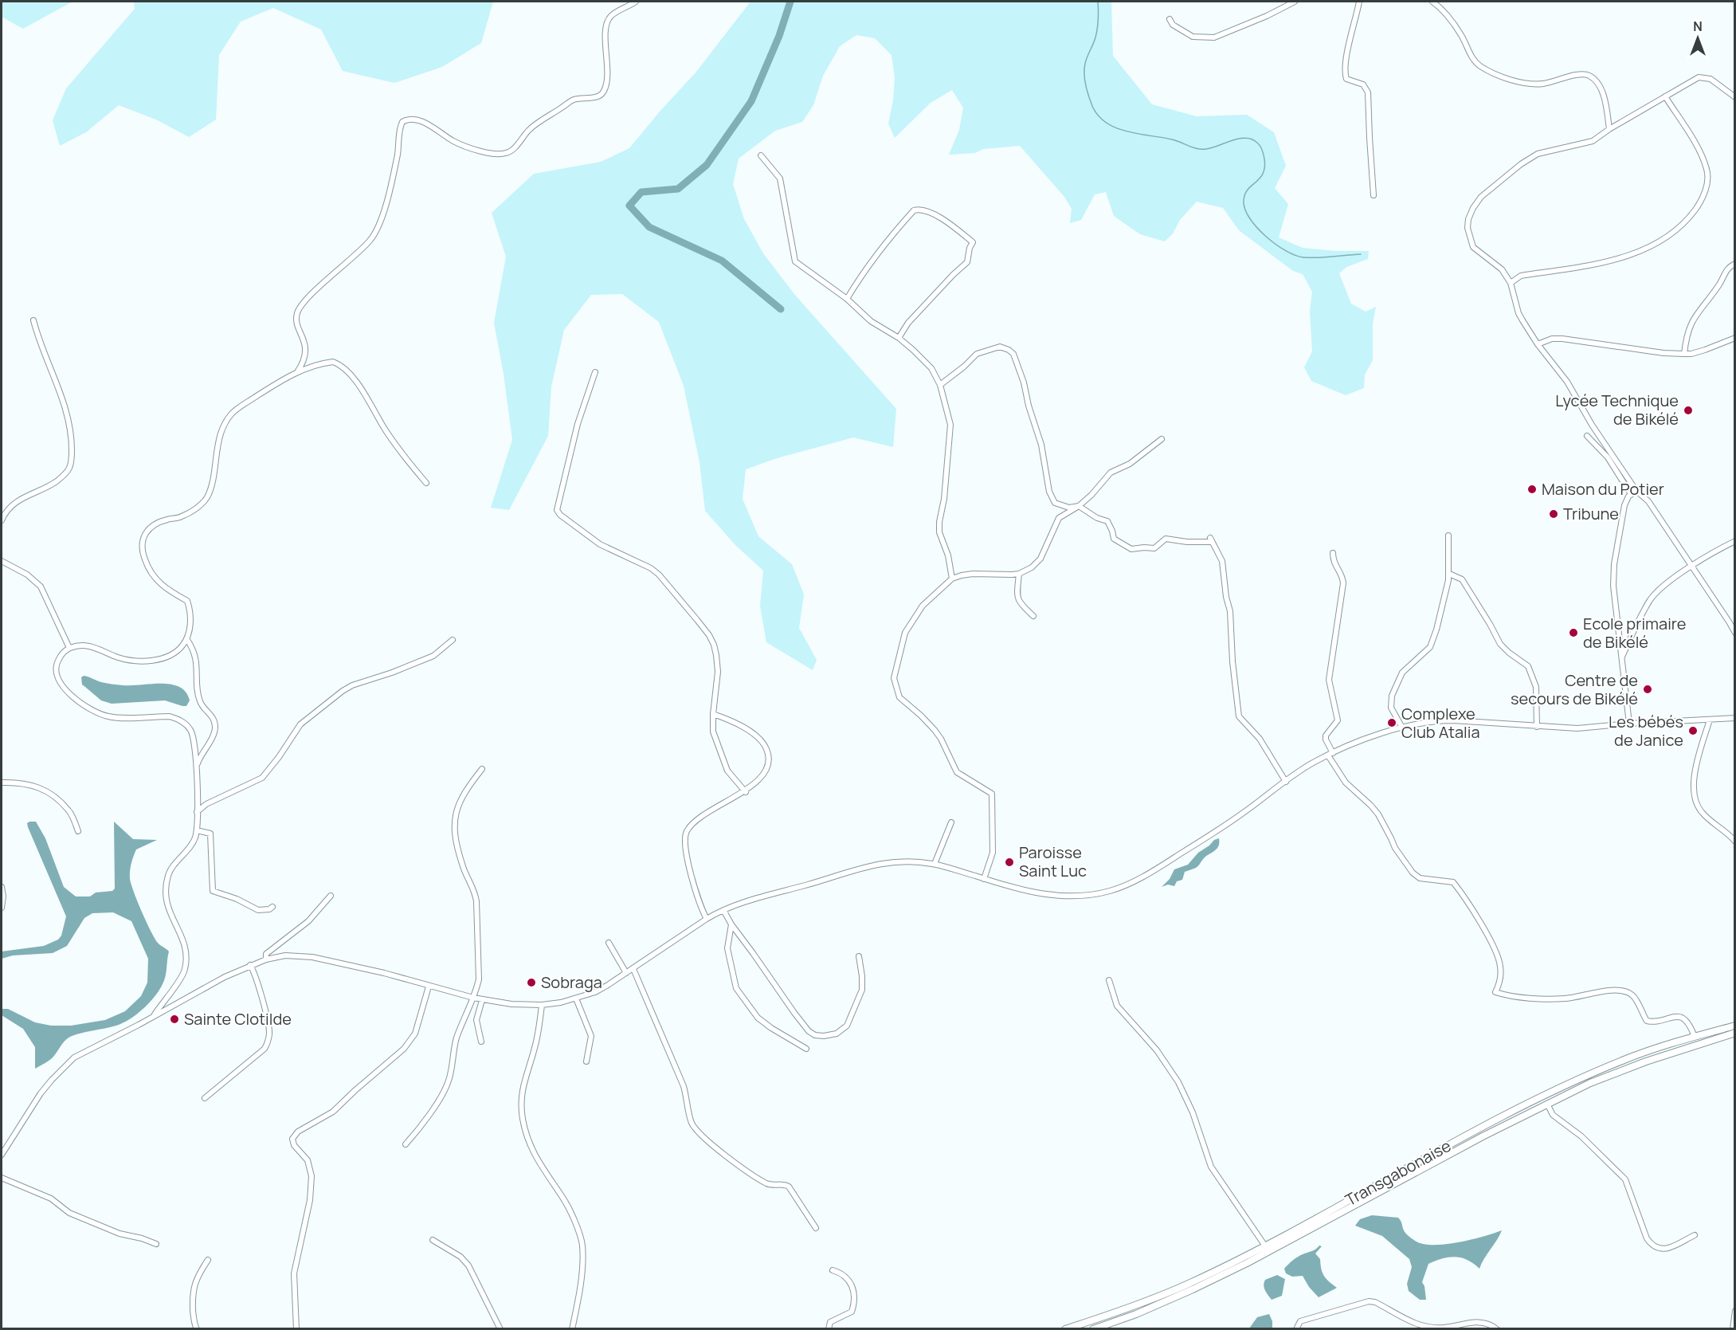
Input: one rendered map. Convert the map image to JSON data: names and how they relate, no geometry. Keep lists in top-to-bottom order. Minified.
{"streets":{"highway":["Transgabonaise"]},"places":["Lycée Technique de Bikélé","Maison du Potier","Tribune","Ecole primaire de Bikélé","Centre de secours de Bikélé","Complexe Club Atalia","Les bébés de Janice","Paroisse Saint Luc","Sobraga","Sainte Clotilde"],"north":"top"}
